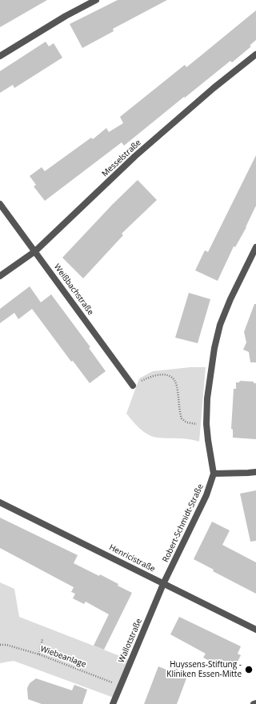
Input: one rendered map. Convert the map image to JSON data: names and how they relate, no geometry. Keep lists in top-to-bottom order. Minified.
{"streets":{"street":["Messelstraße","Weißbachstraße","Robert-Schmidt-Straße","Henricistraße","Wallotstraße"],"path":["Wiebeanlage"]},"crossings":[["Messelstraße","Weißbachstraße"],["Robert-Schmidt-Straße","Henricistraße"],["Robert-Schmidt-Straße","Wallotstraße"],["Henricistraße","Wallotstraße"],["Wallotstraße","Wiebeanlage"]],"places":["Huyssens-Stiftung - Kliniken Essen-Mitte"]}
